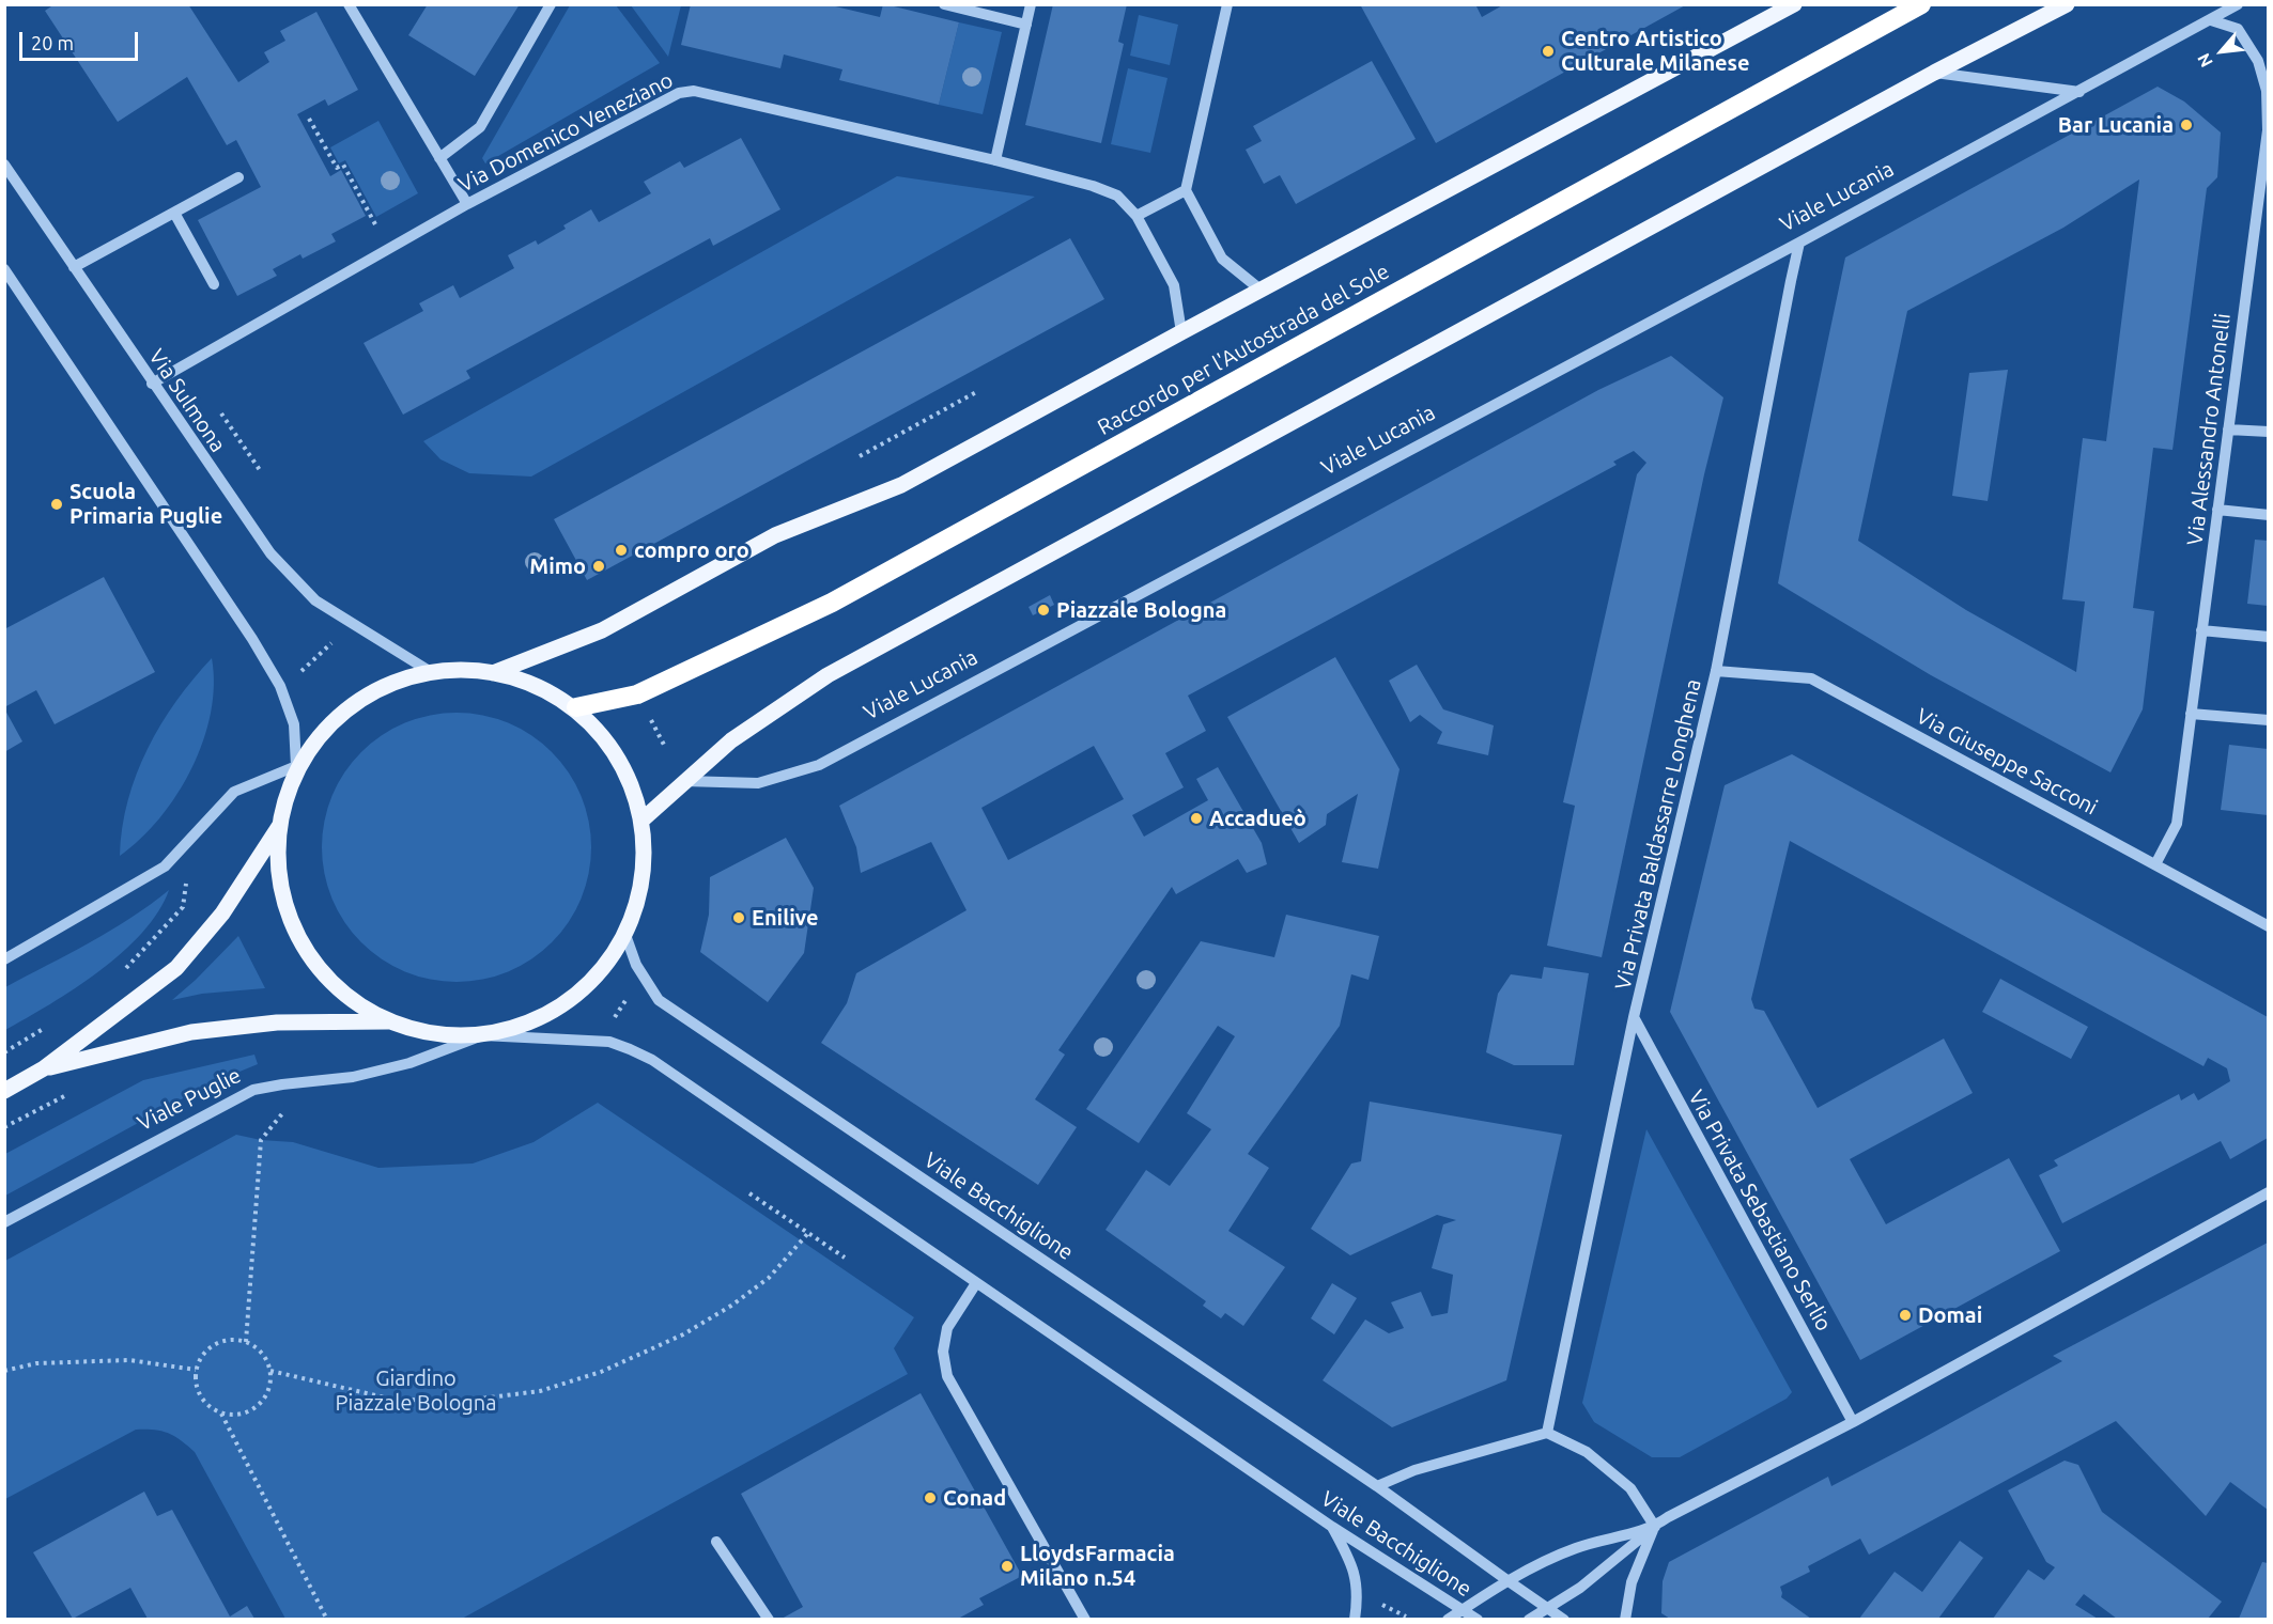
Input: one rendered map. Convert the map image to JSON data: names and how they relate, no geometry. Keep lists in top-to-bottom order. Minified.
{"streets":{"highway":["Raccordo per l'Autostrada del Sole"],"street":["Via Domenico Veneziano","Viale Lucania","Via Sulmona","Via Alessandro Antonelli","Via Giuseppe Sacconi","Via Privata Baldassarre Longhena","Viale Puglie","Viale Bacchiglione","Via Privata Sebastiano Serlio"]},"crossings":[["Via Domenico Veneziano","Via Sulmona"],["Viale Lucania","Via Alessandro Antonelli"],["Viale Lucania","Via Privata Baldassarre Longhena"],["Via Alessandro Antonelli","Via Giuseppe Sacconi"],["Via Giuseppe Sacconi","Via Privata Baldassarre Longhena"],["Via Privata Baldassarre Longhena","Viale Bacchiglione"],["Via Privata Baldassarre Longhena","Via Privata Sebastiano Serlio"],["Viale Puglie","Viale Bacchiglione"]],"parks":["Giardino Piazzale Bologna"],"places":["Centro Artistico Culturale Milanese","Bar Lucania","Scuola Primaria Puglie","compro oro","Mimo","Piazzale Bologna","Accadueò","Enilive","Domai","Conad","LloydsFarmacia Milano n.54"],"scale_bar":"20 m","north":"bottom left"}
